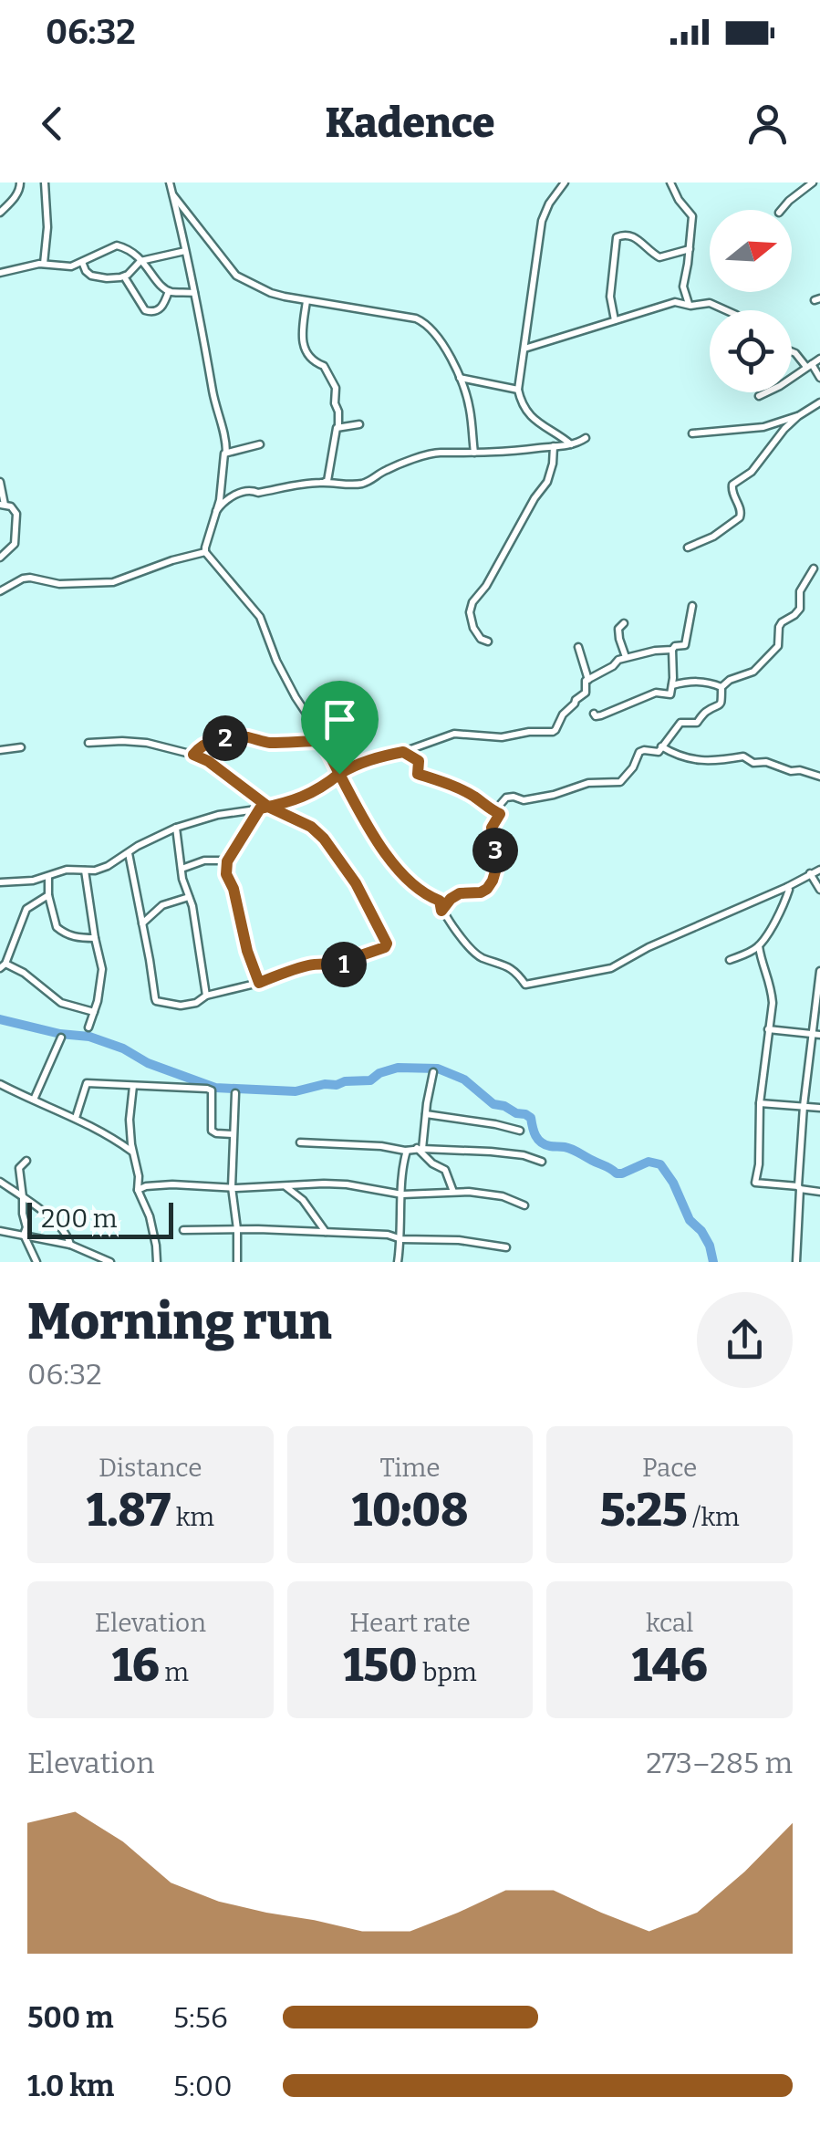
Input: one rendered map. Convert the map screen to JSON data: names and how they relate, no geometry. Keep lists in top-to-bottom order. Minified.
{"scale_bar":"200 m","north":"right","page":{"status":"06:32","header":"Kadence","pins":["2","3","1"],"scale":"200 m","heading":["Morning run","06:32"],"stats":[["Distance","1.87 km"],["Time","10:08"],["Pace","5:25 /km"],["Elevation","16 m"],["Heart rate","150 bpm"],["kcal","146"]],"chart":["Elevation","273–285 m"],"list":[{"name":"500 m","note":"5:56"},{"name":"1.0 km","note":"5:00"}]}}
